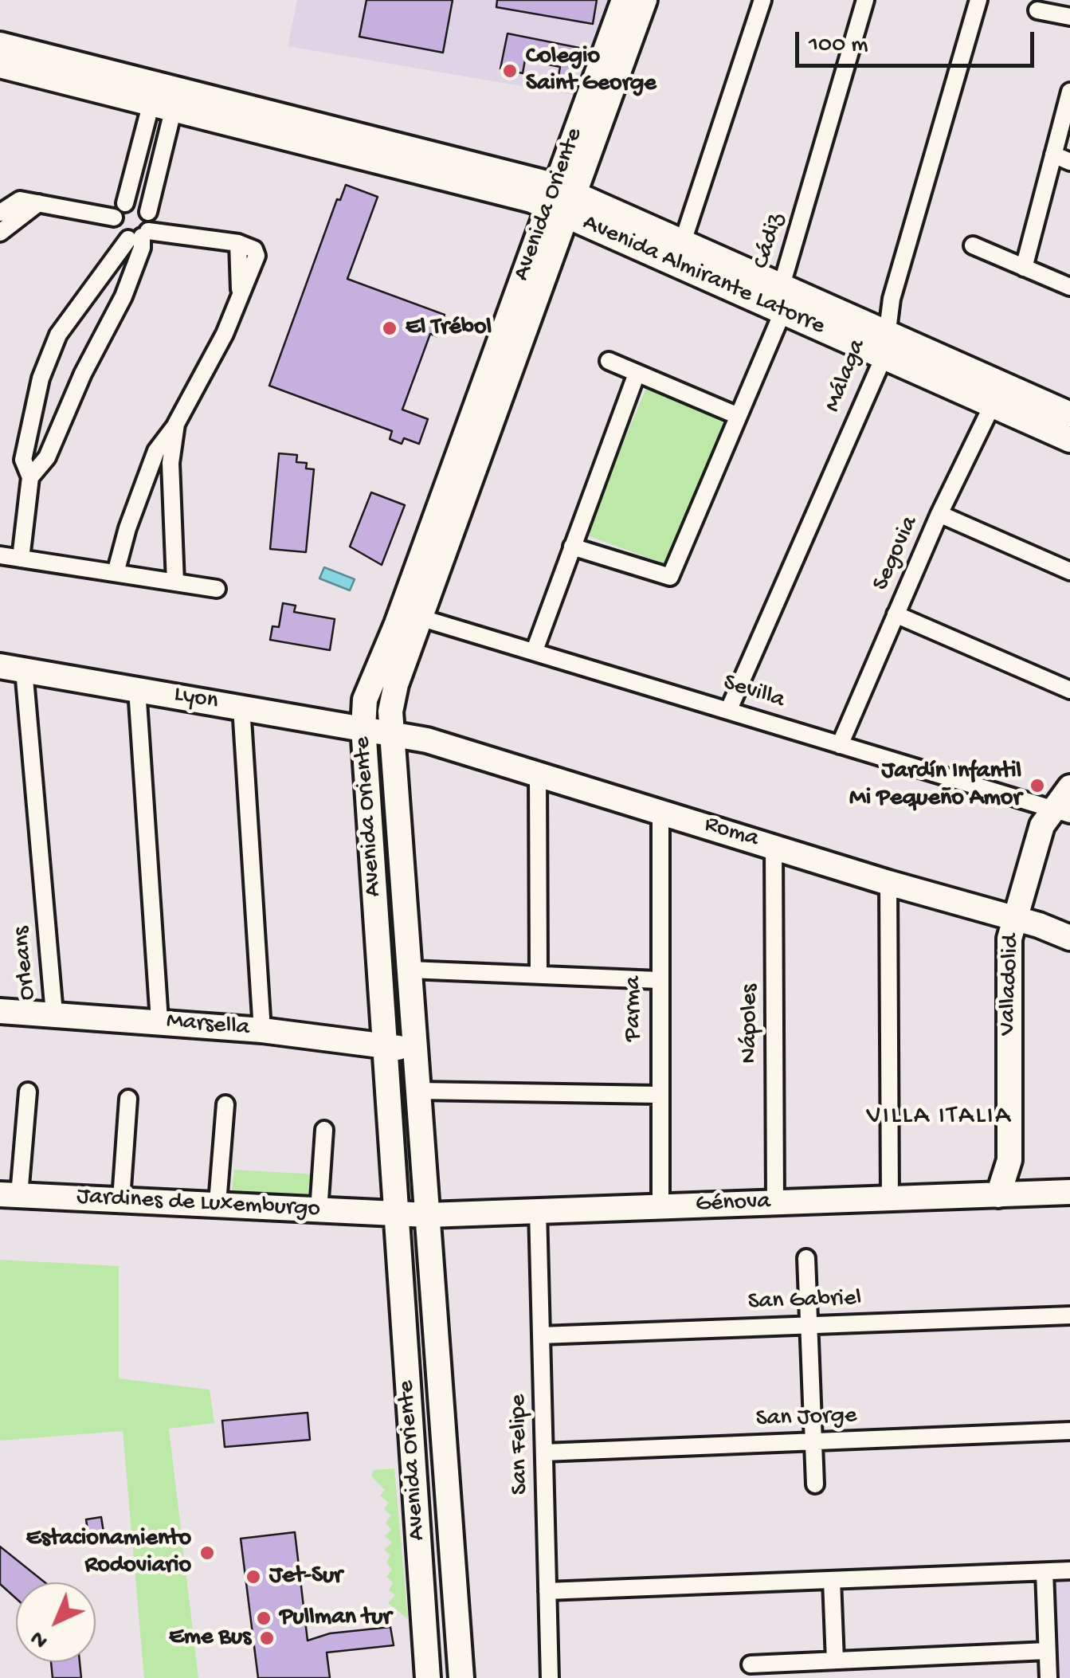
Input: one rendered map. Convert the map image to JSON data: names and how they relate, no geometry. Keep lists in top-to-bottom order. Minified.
{"streets":{"main road":["Avenida Oriente","Avenida Almirante Latorre","Lyon","Roma","Valladolid","Marsella","Jardines de Luxemburgo","Génova"],"street":["Cádiz","Málaga","Segovia","Sevilla","Orleans","Parma","Nápoles","San Gabriel","San Jorge","San Felipe"]},"crossings":[["Avenida Oriente","Avenida Almirante Latorre"],["Avenida Oriente","Sevilla"],["Avenida Oriente","Lyon"],["Avenida Oriente","Roma"],["Avenida Oriente","Marsella"],["Avenida Oriente","Jardines de Luxemburgo"],["Avenida Oriente","Génova"],["Cádiz","Avenida Almirante Latorre"],["Avenida Almirante Latorre","Málaga"],["Avenida Almirante Latorre","Segovia"],["Málaga","Sevilla"],["Segovia","Sevilla"],["Sevilla","Valladolid"],["Lyon","Roma"],["Lyon","Orleans"],["Roma","Valladolid"],["Roma","Parma"],["Roma","Nápoles"],["Orleans","Marsella"],["Valladolid","Génova"],["Parma","Génova"],["Nápoles","Génova"],["Jardines de Luxemburgo","Génova"],["Génova","San Felipe"],["San Gabriel","San Felipe"],["San Jorge","San Felipe"]],"districts":["VILLA ITALIA"],"places":["Colegio Saint George","El Trébol","Jardín Infantil Mi Pequeño Amor","Estacionamiento Rodoviario","Jet-Sur","Pullman tur","Eme Bus"],"scale_bar":"100 m","north":"bottom left"}
